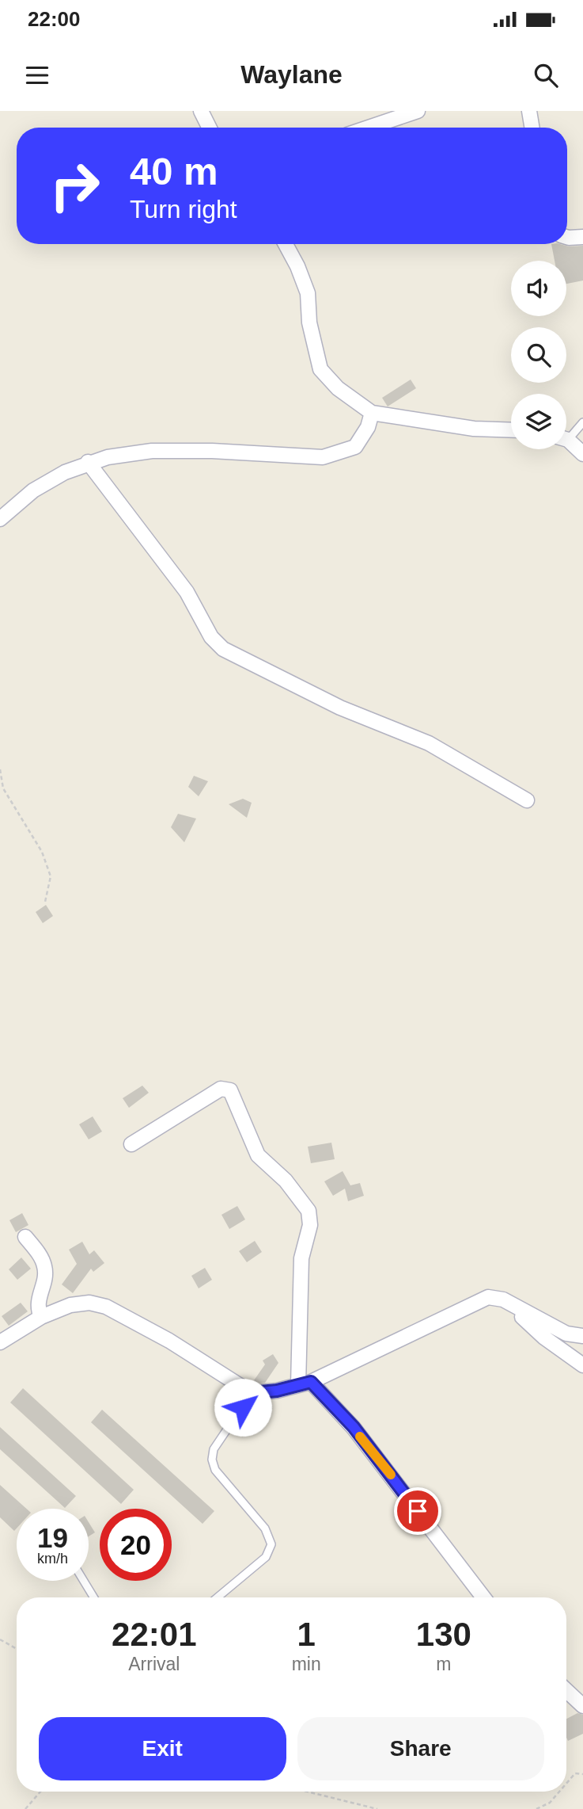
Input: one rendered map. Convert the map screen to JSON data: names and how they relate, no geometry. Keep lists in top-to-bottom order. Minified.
{"page":{"status":"22:00","header":"Waylane","turn":["40 m","Turn right"],"speed":"19 km/h","limit":"20","eta":["22:01","Arrival","1","min","130","m"],"buttons":["Exit","Share"]}}
